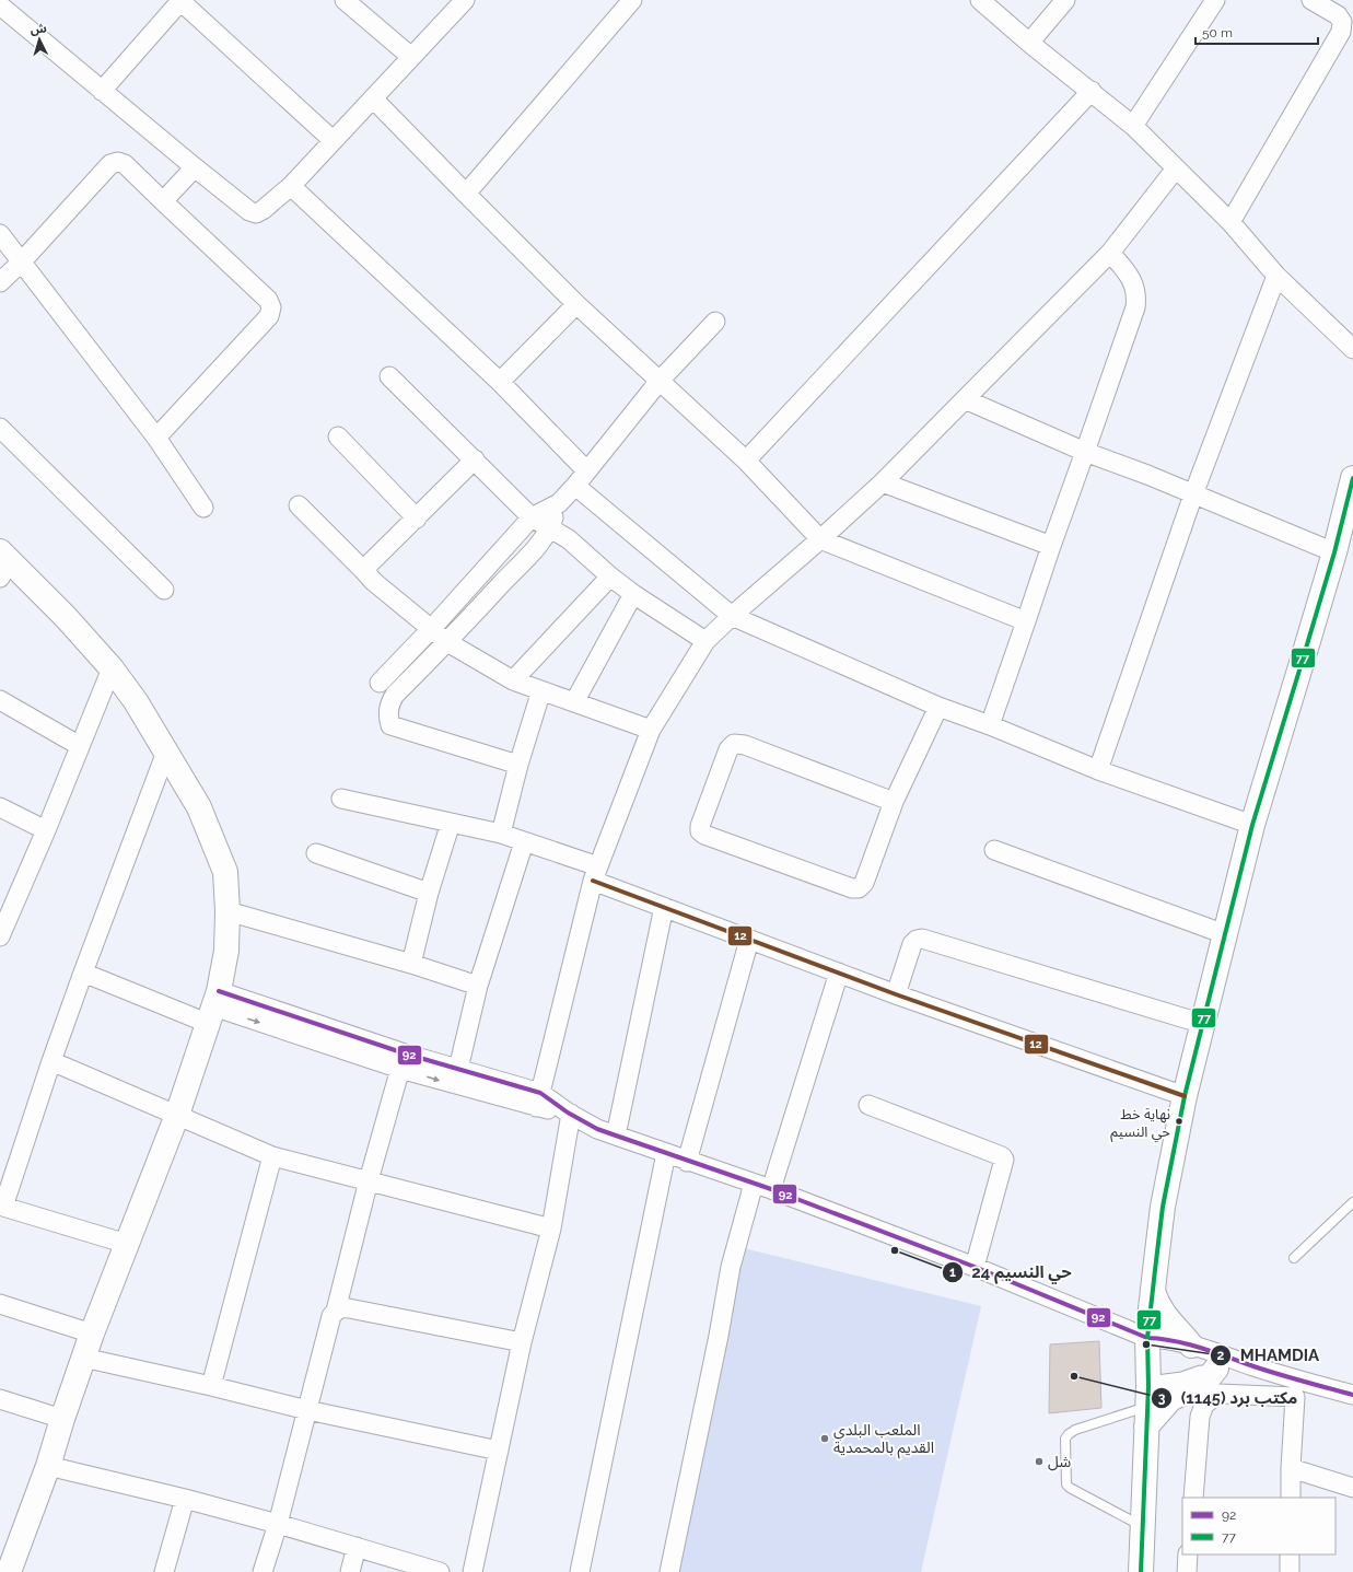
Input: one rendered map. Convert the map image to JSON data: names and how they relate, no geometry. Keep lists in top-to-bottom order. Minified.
{"places":["نهاية خط حي النسيم","حي النسيم 24","MHAMDIA","مكتب برد (1145)","الملعب البلدي القديم بالمحمدية","شل"],"lines":["transit line 77","transit line 12","transit line 92"],"legend":["92","77"],"scale_bar":"50 m","north":"top"}
